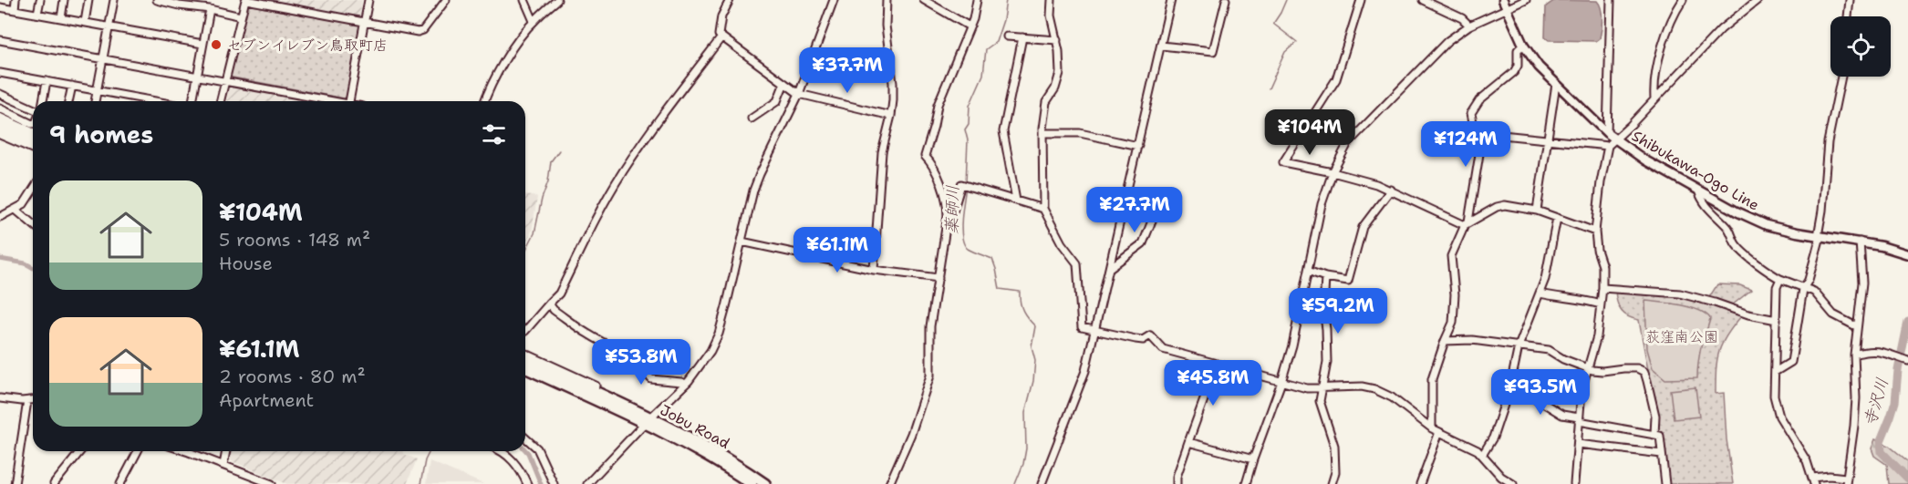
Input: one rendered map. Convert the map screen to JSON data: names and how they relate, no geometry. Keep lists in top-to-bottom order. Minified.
{"streets":{"highway":["Jobu Road"],"main road":["Shibukawa-Ogo Line"]},"water":["薬師川","寺沢川"],"parks":["荻窪南公園"],"places":["セブンイレブン鳥取町店"],"page":{"price":["¥37.7M","¥104M","¥124M","¥27.7M","¥61.1M","¥59.2M","¥53.8M","¥45.8M","¥93.5M"],"heading":"9 homes","list":[{"name":"¥104M","note":"5 rooms · 148 m² · House"},{"name":"¥61.1M","note":"2 rooms · 80 m² · Apartment"}]}}
